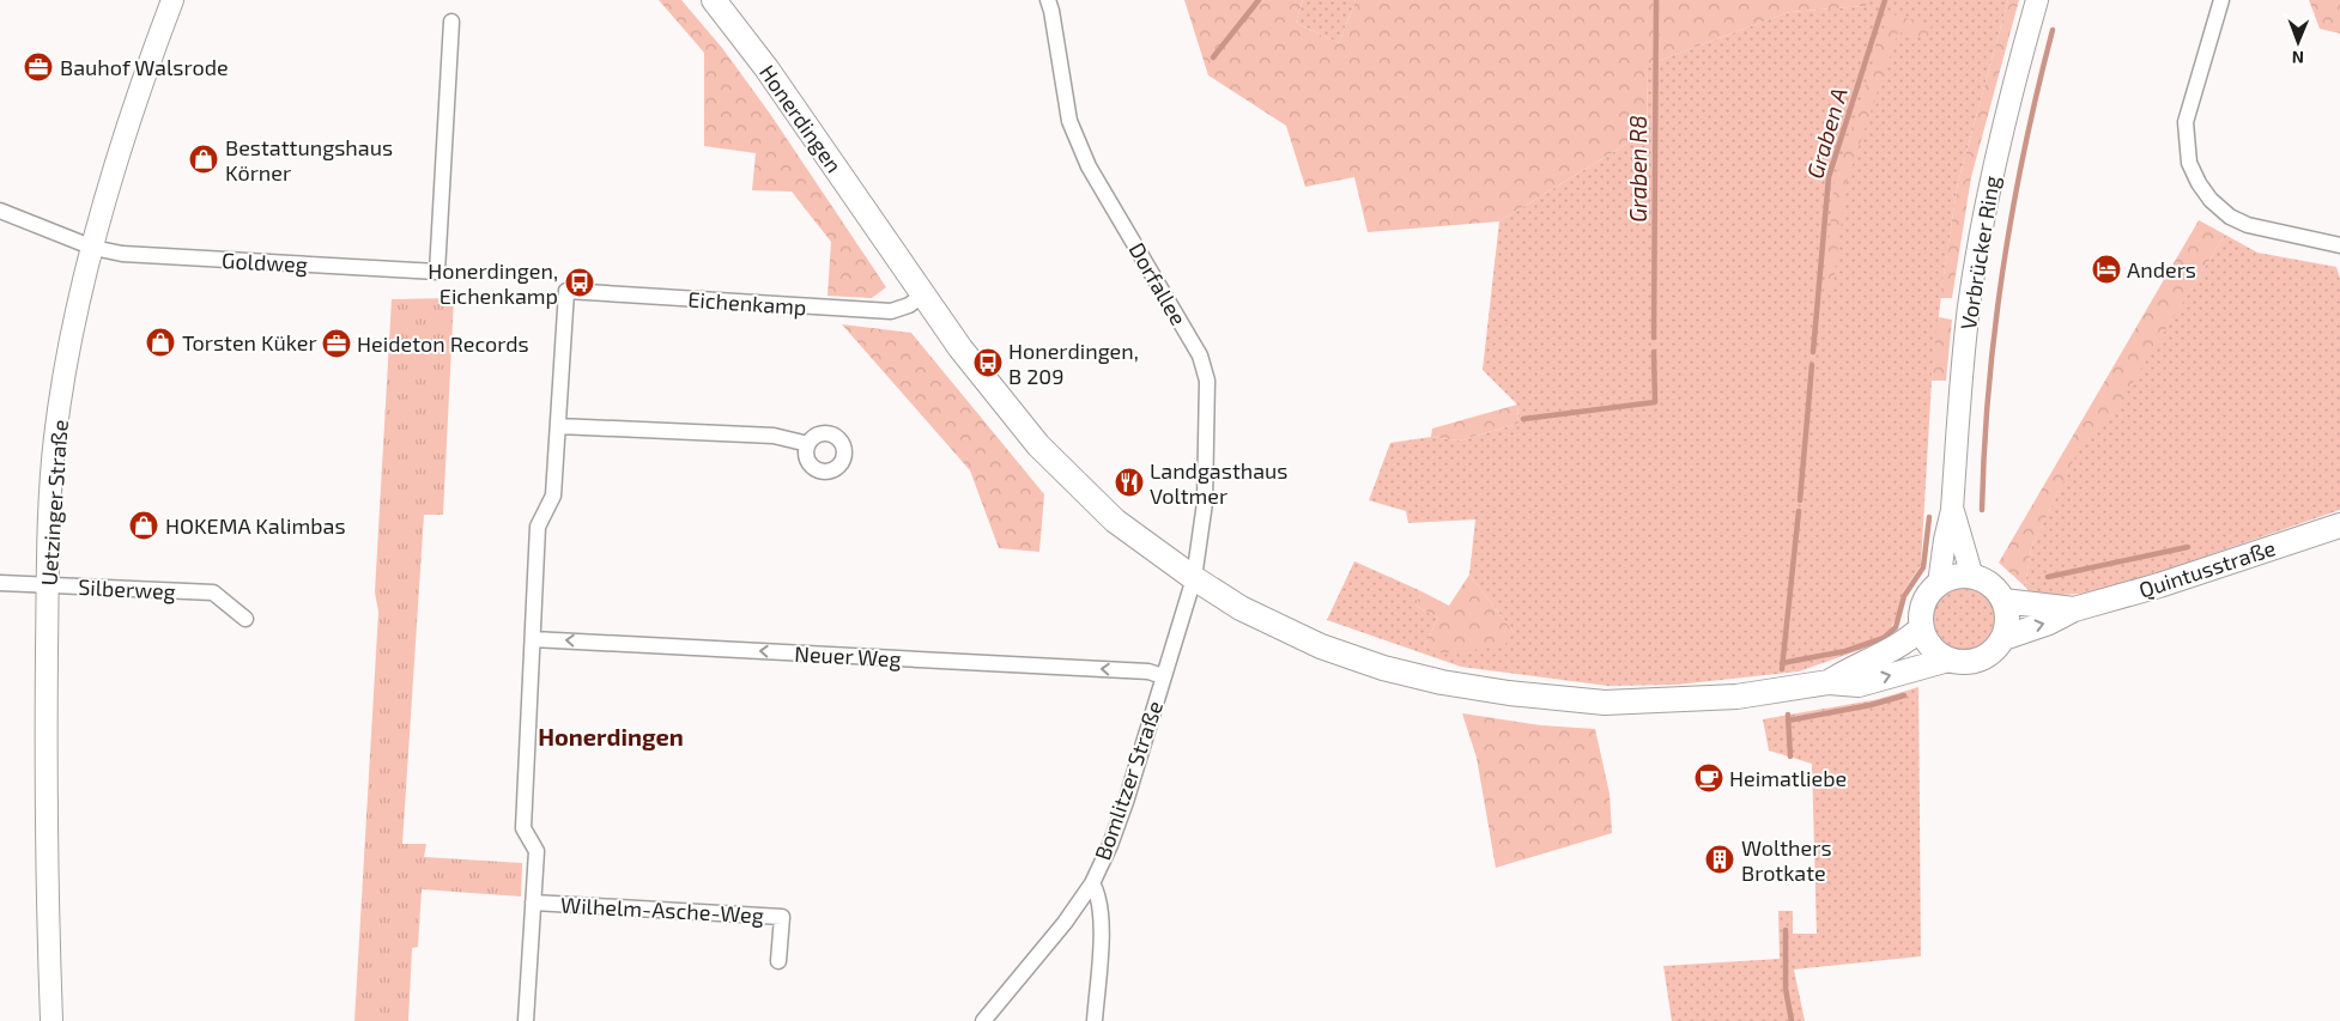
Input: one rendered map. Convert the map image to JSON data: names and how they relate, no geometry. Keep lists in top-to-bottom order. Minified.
{"streets":{"main road":["Honerdingen","Quintusstraße"],"street":["Vorbrücker Ring","Goldweg","Dorfallee","Eichenkamp","Uetzinger Straße","Silberweg","Neuer Weg","Bomlitzer Straße","Wilhelm-Asche-Weg"]},"crossings":[["Honerdingen","Dorfallee"],["Honerdingen","Eichenkamp"],["Honerdingen","Bomlitzer Straße"],["Vorbrücker Ring","Quintusstraße"],["Goldweg","Uetzinger Straße"],["Dorfallee","Bomlitzer Straße"],["Eichenkamp","Wilhelm-Asche-Weg"],["Uetzinger Straße","Silberweg"],["Neuer Weg","Bomlitzer Straße"],["Neuer Weg","Wilhelm-Asche-Weg"]],"one_way":["Neuer Weg"],"districts":["Honerdingen"],"water":["Graben A","Graben R8"],"places":{"office":["Bauhof Walsrode","Heideton Records"],"shop":["Bestattungshaus Körner","Torsten Küker","HOKEMA Kalimbas"],"hotel":["Anders"],"bus stop":["Honerdingen, Eichenkamp","Honerdingen, B 209"],"restaurant":["Landgasthaus Voltmer"],"cafe":["Heimatliebe"],"building":["Wolthers Brotkate"]},"north":"bottom"}
